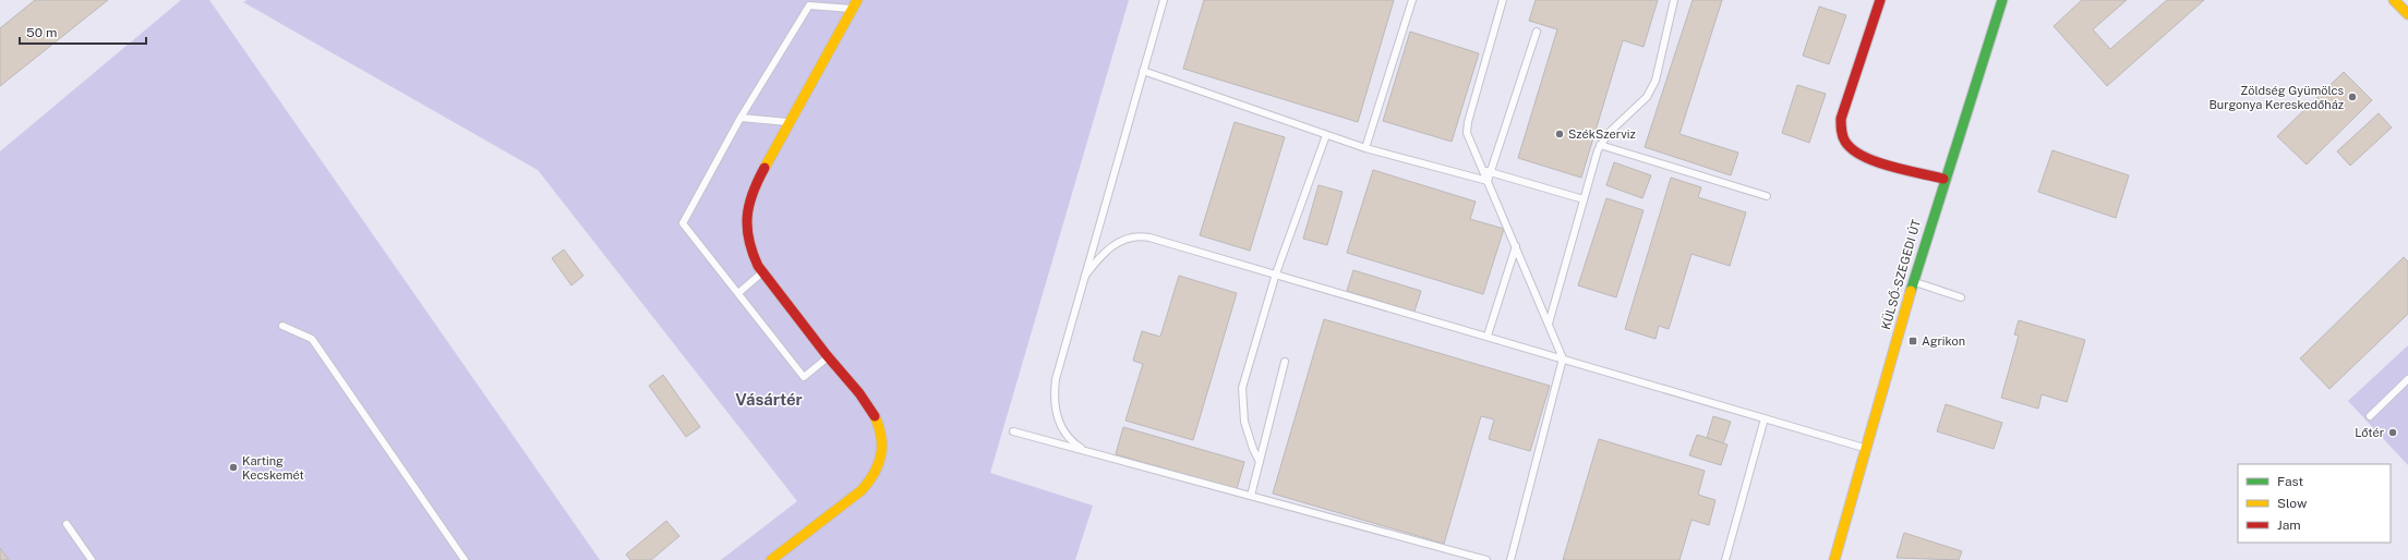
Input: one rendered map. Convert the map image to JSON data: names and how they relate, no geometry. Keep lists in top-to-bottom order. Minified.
{"streets":{"street":["KÜLSŐ-SZEGEDI ÚT"]},"districts":["Vásártér"],"places":{"other":["Zöldség Gyümölcs Burgonya Kereskedőház","SzékSzerviz","Lőtér","Karting Kecskemét"],"transit":["Agrikon"]},"legend":["Fast","Slow","Jam"],"scale_bar":"50 m"}
